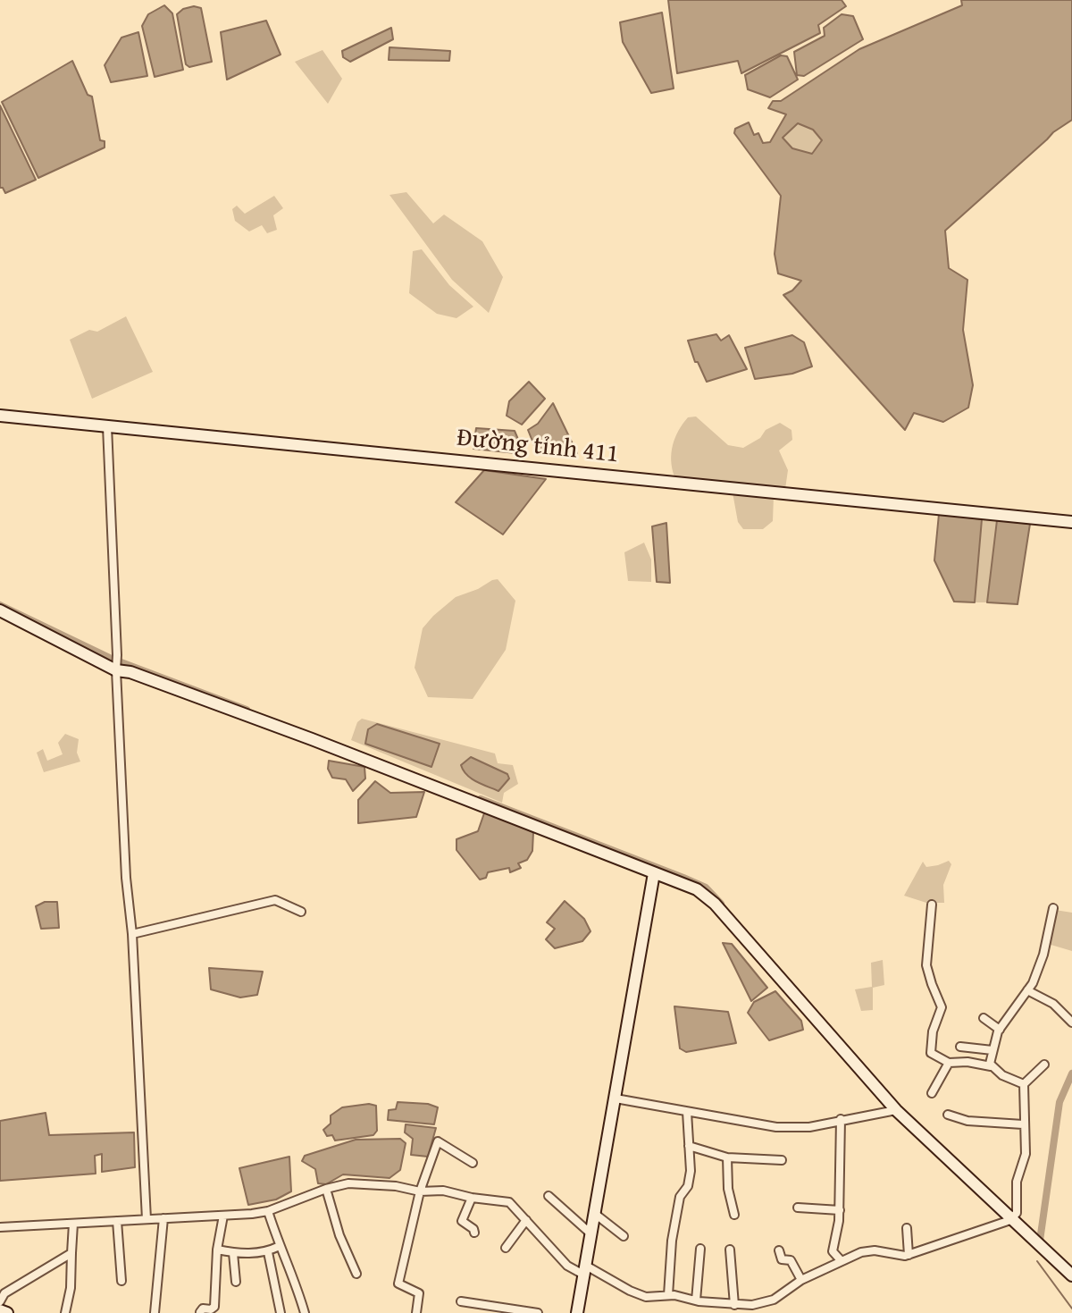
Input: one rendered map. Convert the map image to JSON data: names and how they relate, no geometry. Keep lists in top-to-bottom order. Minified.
{"streets":{"main road":["Đường tỉnh 411"]}}
